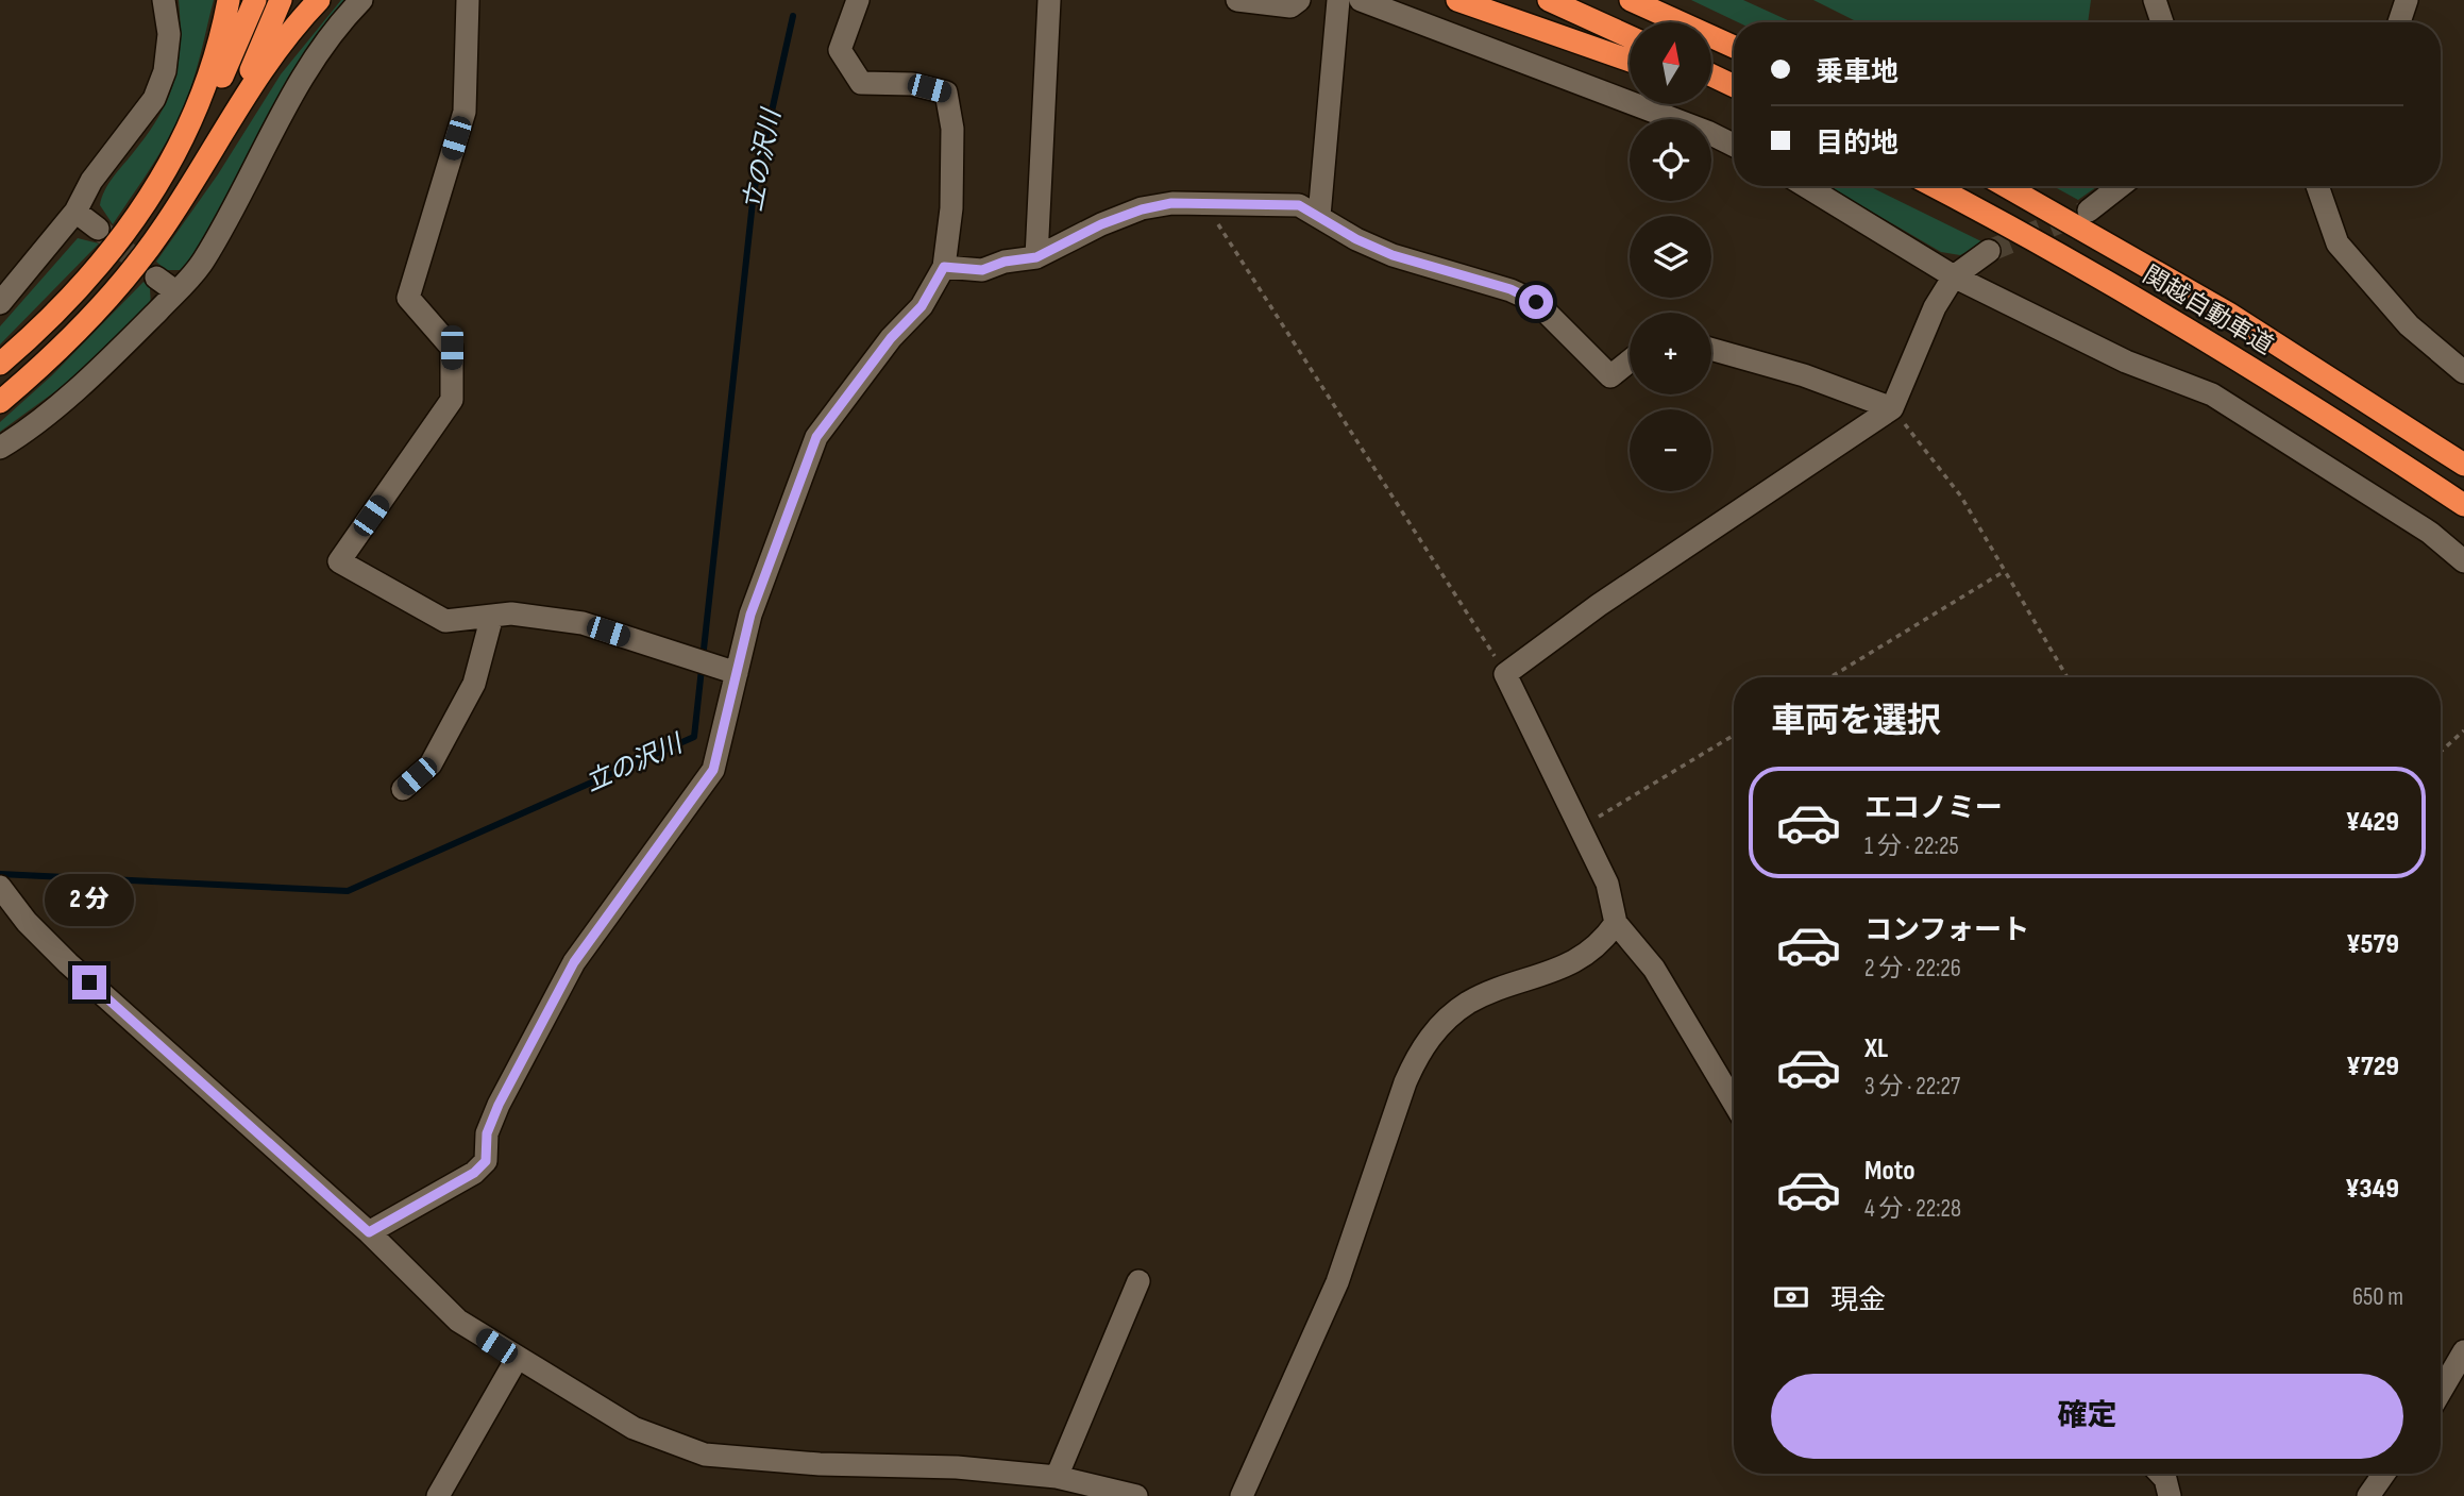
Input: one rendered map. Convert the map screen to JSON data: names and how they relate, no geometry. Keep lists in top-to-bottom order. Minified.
{"streets":{"highway":["関越自動車道"]},"water":["立の沢川"],"north":"top","page":{"map_buttons":["+","−"],"banner":["乗車地","目的地"],"heading":"車両を選択","list":[{"name":"エコノミー","note":"1 分 · 22:25","value":"¥429"},{"name":"コンフォート","note":"2 分 · 22:26","value":"¥579"},{"name":"XL","note":"3 分 · 22:27","value":"¥729"},{"name":"Moto","note":"4 分 · 22:28","value":"¥349"}],"bubble":"2 分","pay":["現金","650 m"],"buttons":"確定"}}
